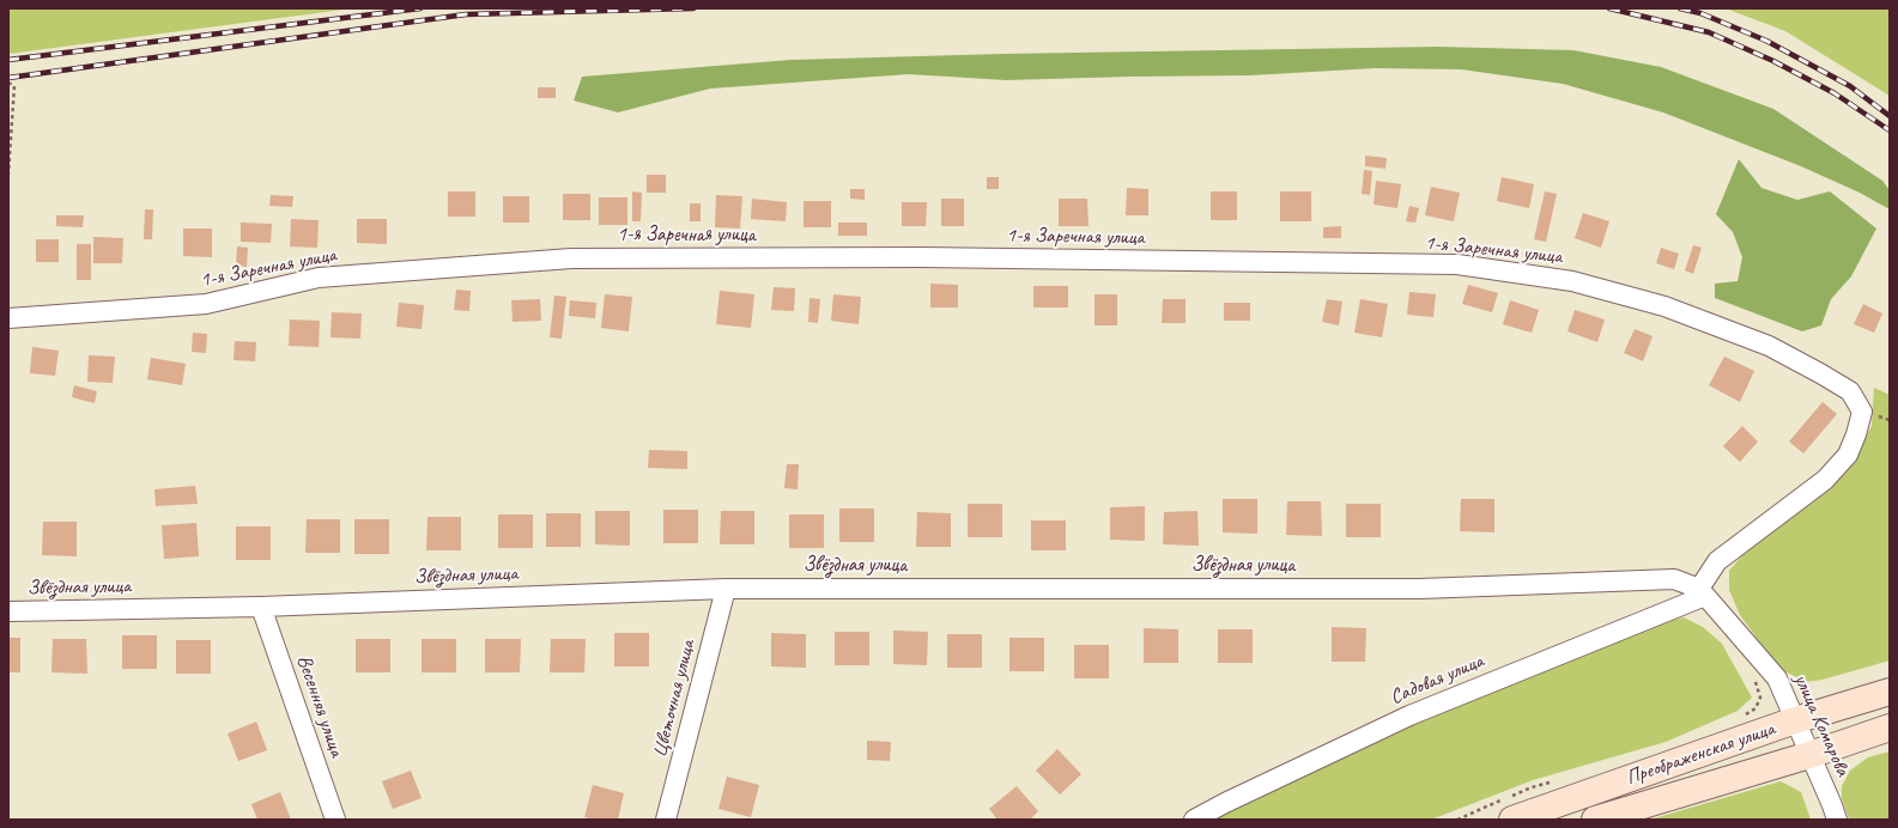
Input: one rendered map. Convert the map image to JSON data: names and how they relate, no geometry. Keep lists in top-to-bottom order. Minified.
{"streets":{"main road":["Преображенская улица"],"street":["1-я Заречная улица","Звёздная улица","Садовая улица","Цветочная улица","Весенняя улица","улица Комарова"]},"crossings":[["1-я Заречная улица","Звёздная улица"],["1-я Заречная улица","Садовая улица"],["1-я Заречная улица","улица Комарова"],["Звёздная улица","Садовая улица"],["Звёздная улица","Цветочная улица"],["Звёздная улица","Весенняя улица"],["Звёздная улица","улица Комарова"],["Садовая улица","улица Комарова"],["улица Комарова","Преображенская улица"]]}
